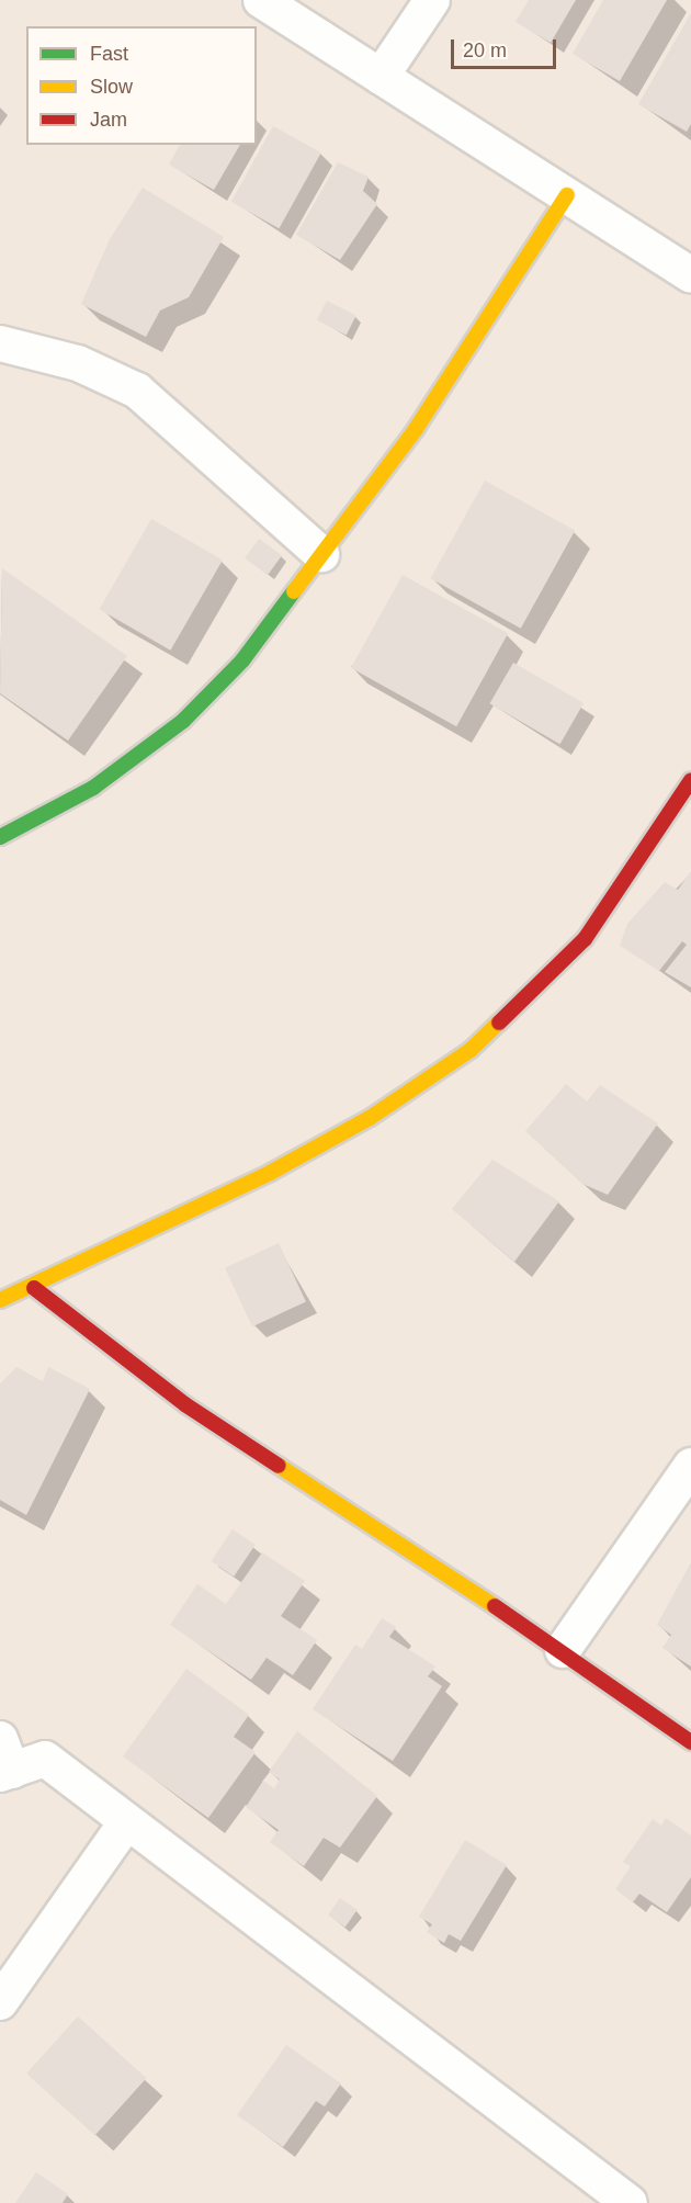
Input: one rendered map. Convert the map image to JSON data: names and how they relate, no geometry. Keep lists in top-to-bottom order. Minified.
{"legend":["Fast","Slow","Jam"],"scale_bar":"20 m"}
